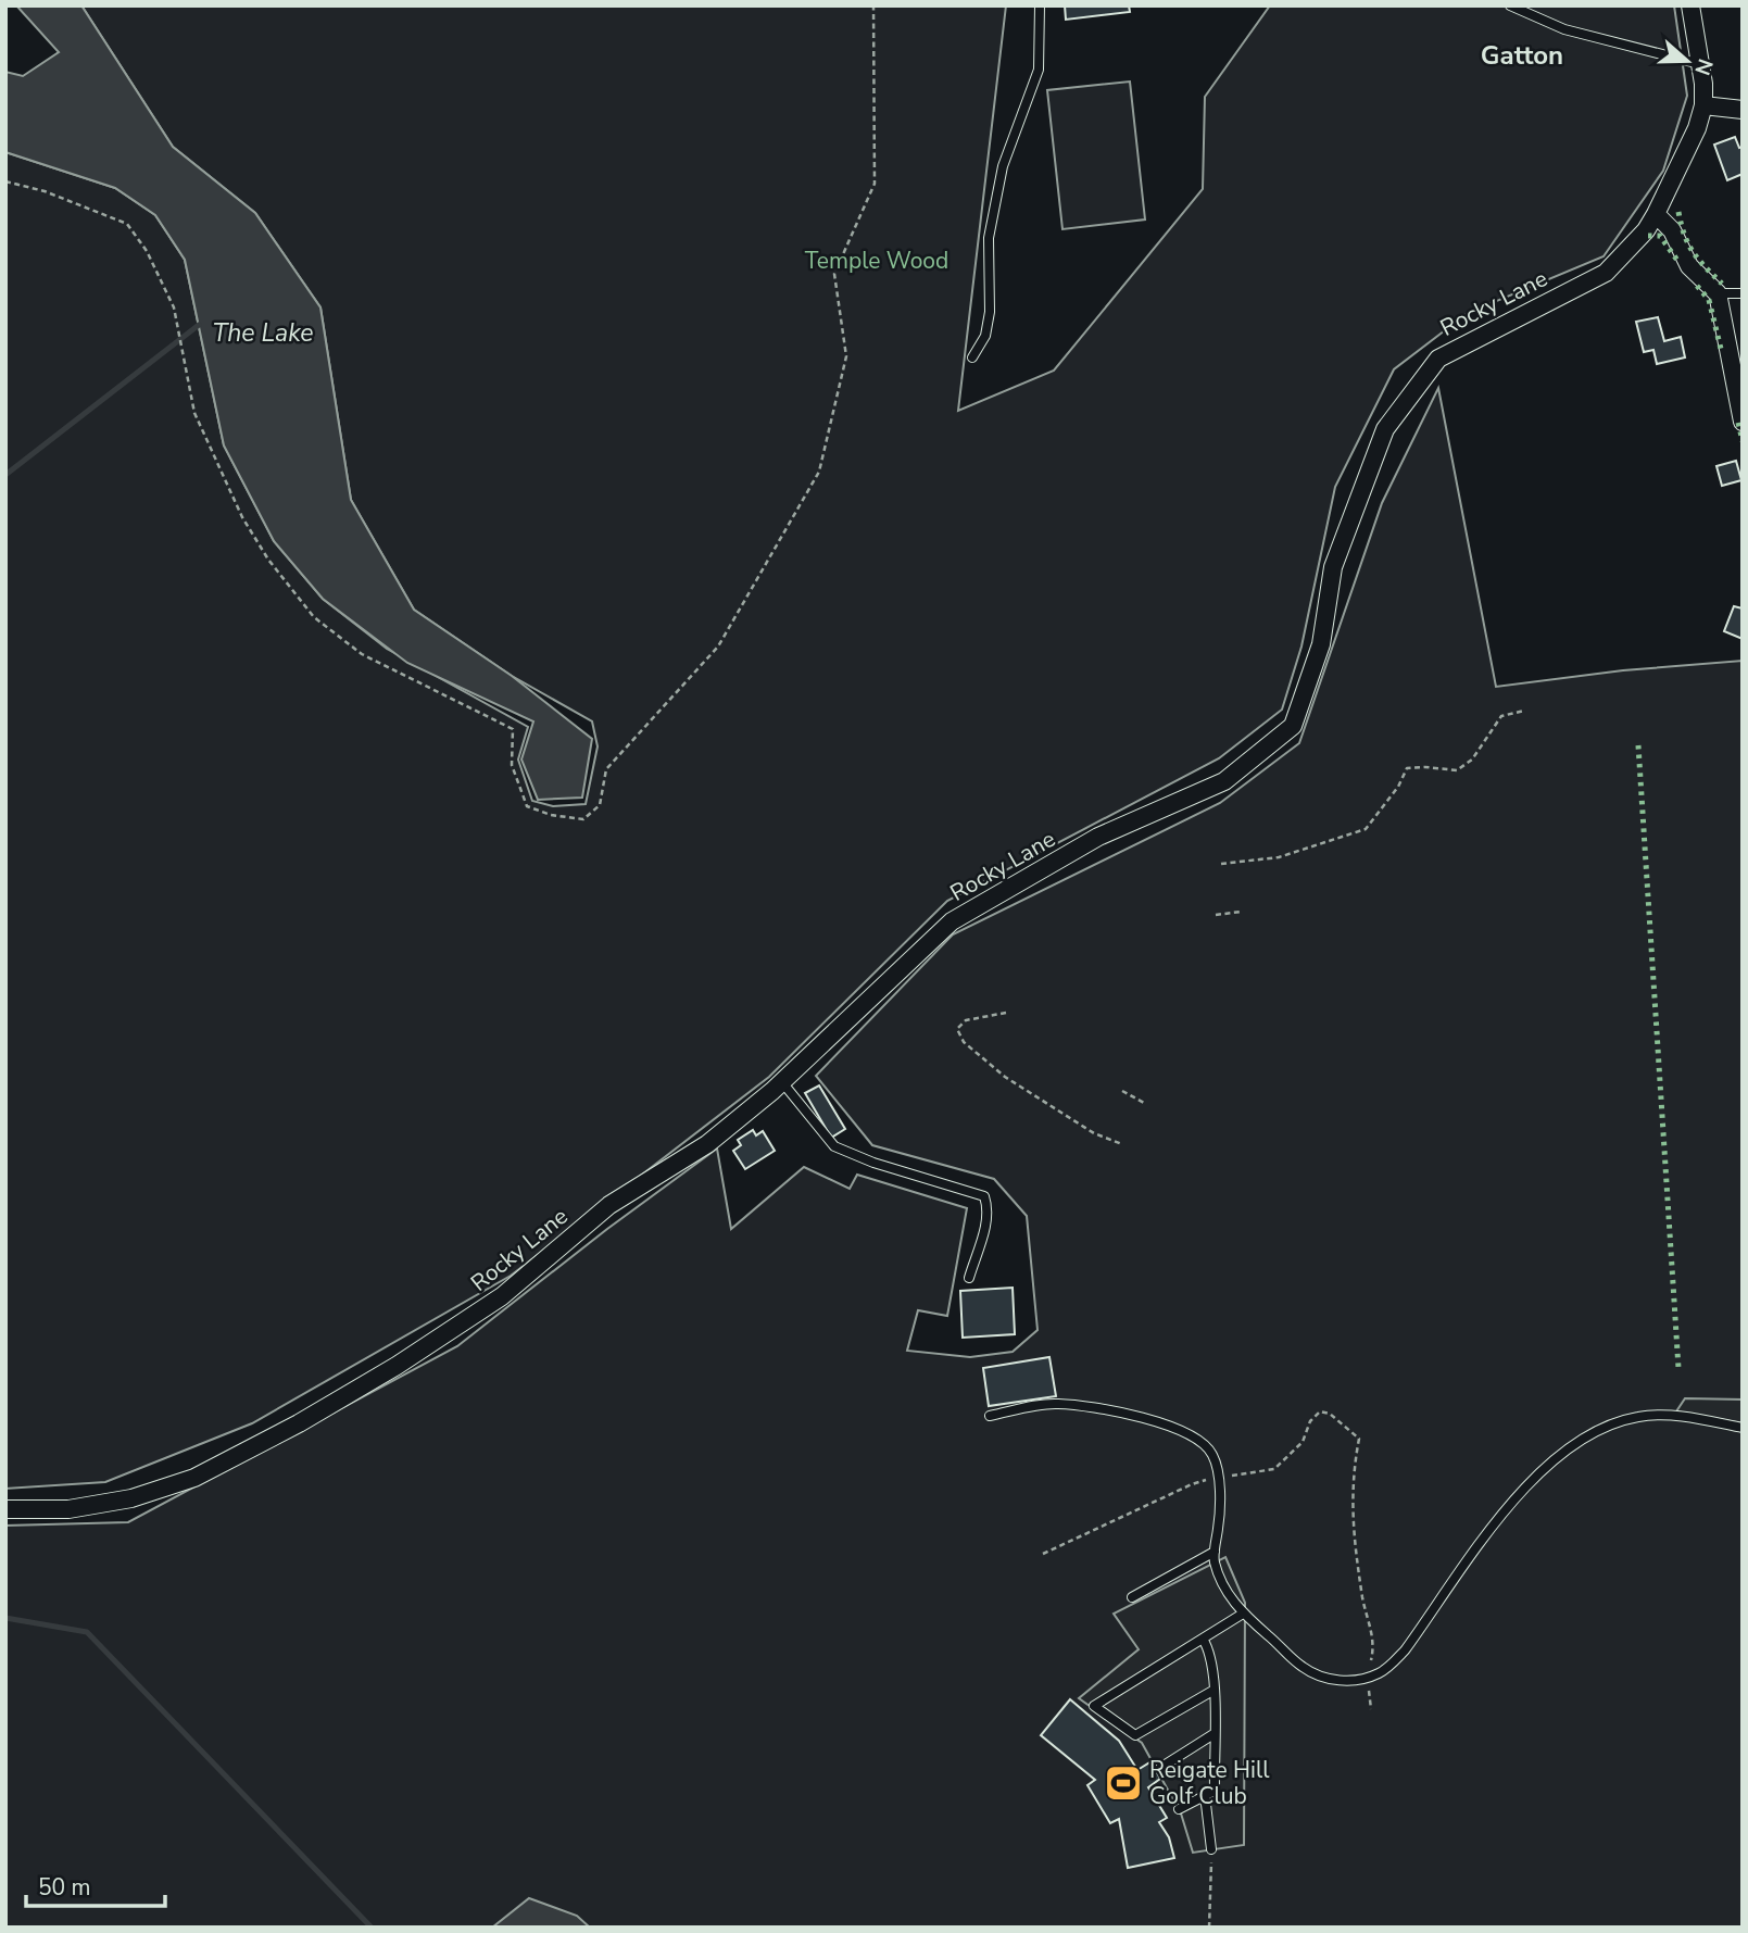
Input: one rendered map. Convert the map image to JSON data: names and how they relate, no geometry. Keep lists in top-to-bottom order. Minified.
{"streets":{"street":["Rocky Lane"]},"districts":["Gatton"],"water":["The Lake"],"parks":["Temple Wood"],"places":{"sports":["Reigate Hill Golf Club"]},"scale_bar":"50 m","north":"right"}
